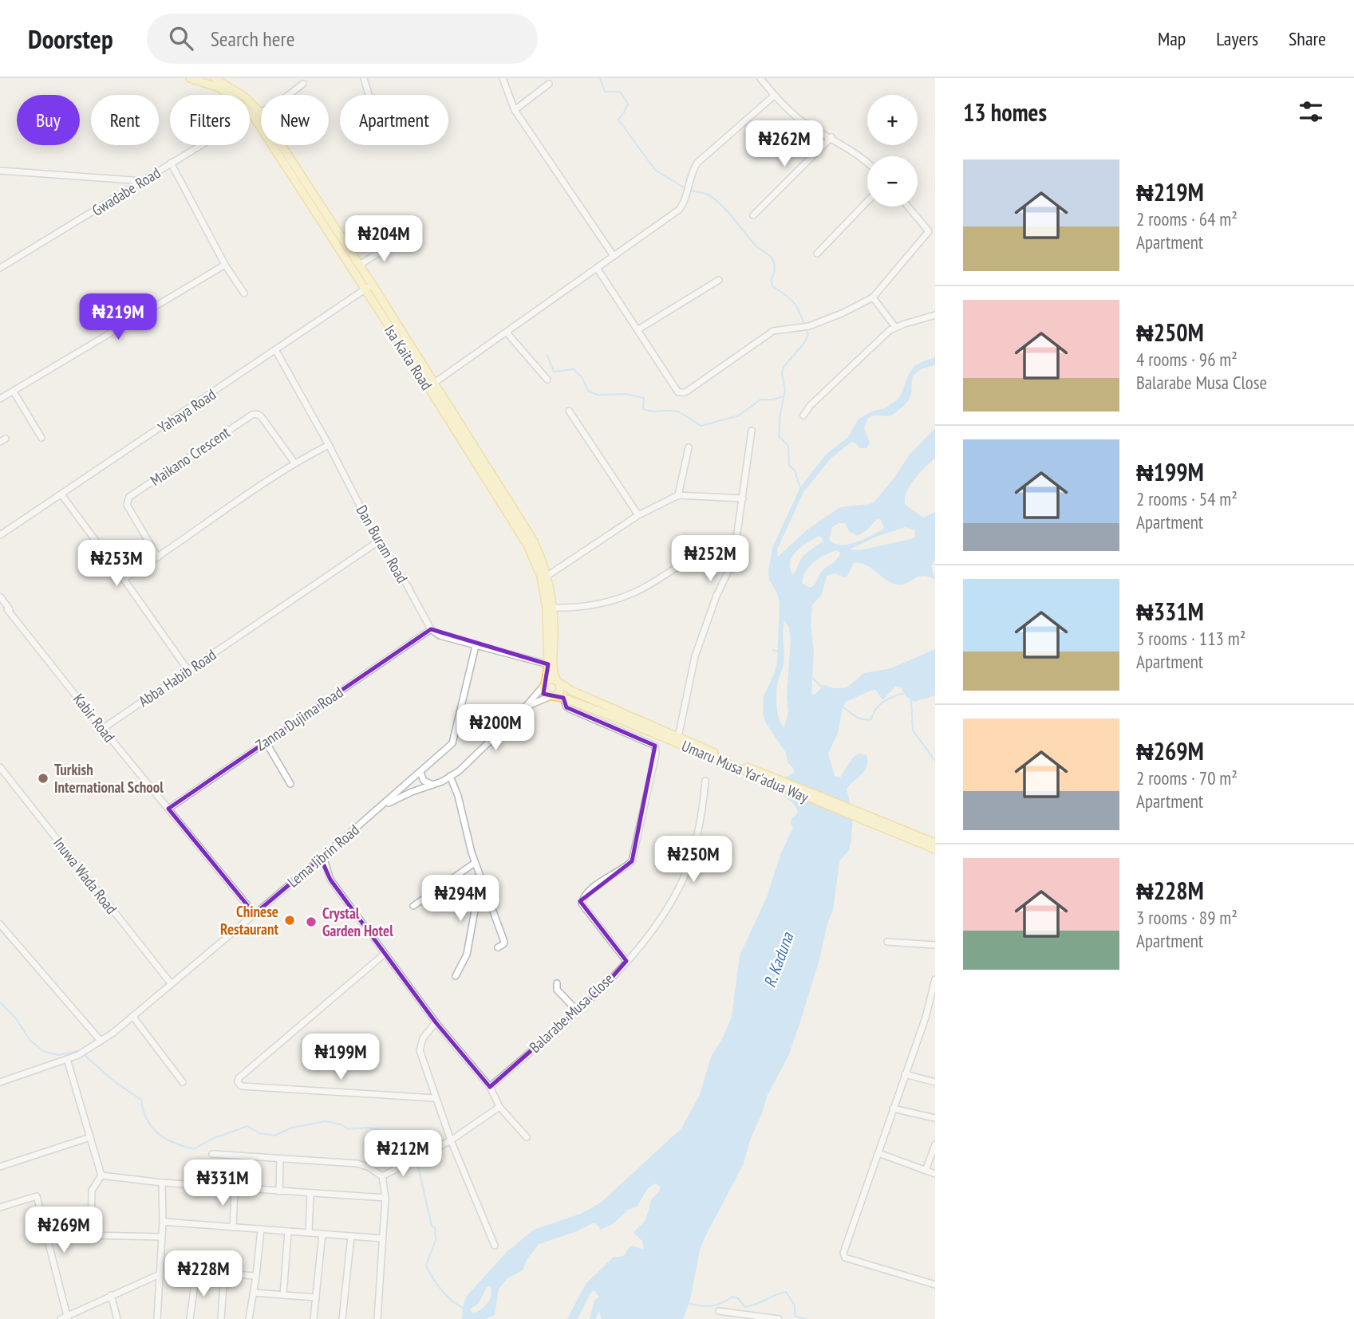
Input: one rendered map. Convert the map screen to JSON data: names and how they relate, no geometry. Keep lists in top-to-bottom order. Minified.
{"streets":{"main road":["Isa Kaita Road","Umaru Musa Yar'adua Way"],"street":["Gwadabe Road","Yahaya Road","Maikano Crescent","Dan Buram Road","Abba Habib Road","Kabir Road","Zanna Dujima Road","Lema Jibrin Road","Inuwa Wada Road","Balarabe Musa Close"]},"crossings":[["Gwadabe Road","Isa Kaita Road"],["Isa Kaita Road","Yahaya Road"],["Isa Kaita Road","Umaru Musa Yar'adua Way"],["Yahaya Road","Dan Buram Road"],["Dan Buram Road","Abba Habib Road"],["Dan Buram Road","Zanna Dujima Road"],["Abba Habib Road","Kabir Road"],["Kabir Road","Zanna Dujima Road"],["Kabir Road","Lema Jibrin Road"],["Lema Jibrin Road","Inuwa Wada Road"]],"water":["R. Kaduna"],"places":["Turkish International School","Chinese Restaurant","Crystal Garden Hotel"],"page":{"header":"Doorstep","search":"Search here","nav":["Map","Layers","Share"],"heading":"13 homes","map_buttons":["+","−"],"chip":["Buy","Rent","Filters","New","Apartment"],"price":["₦262M","₦204M","₦219M","₦252M","₦253M","₦200M","₦250M","₦294M","₦199M","₦212M","₦331M","₦269M","₦228M"],"list":[{"name":"₦219M","note":"2 rooms · 64 m² · Apartment"},{"name":"₦250M","note":"4 rooms · 96 m² · Balarabe Musa Close"},{"name":"₦199M","note":"2 rooms · 54 m² · Apartment"},{"name":"₦331M","note":"3 rooms · 113 m² · Apartment"},{"name":"₦269M","note":"2 rooms · 70 m² · Apartment"},{"name":"₦228M","note":"3 rooms · 89 m² · Apartment"}]}}
